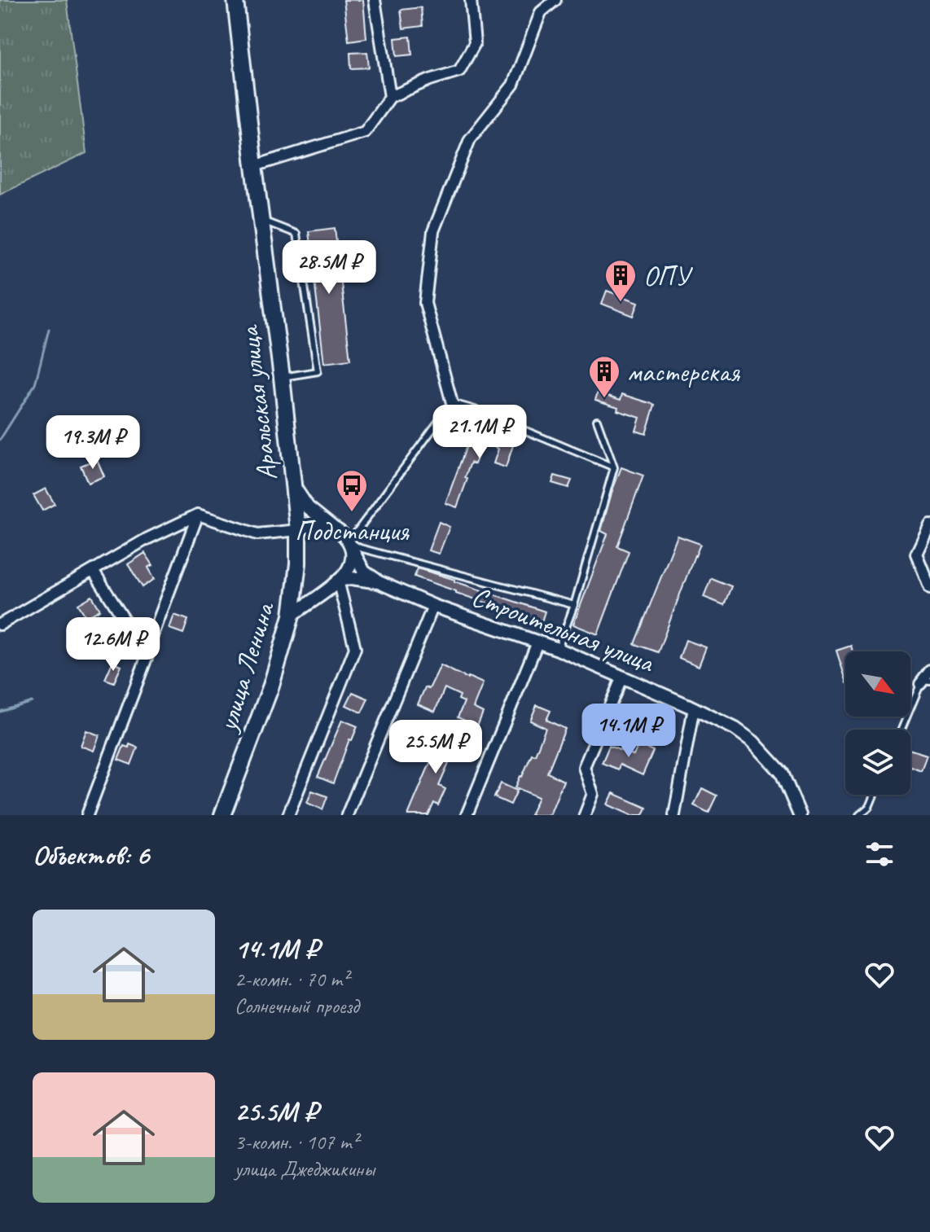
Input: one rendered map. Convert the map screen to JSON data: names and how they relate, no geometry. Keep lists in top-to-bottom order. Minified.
{"streets":{"main road":["Аральская улица","улица Ленина"],"street":["Строительная улица"]},"crossings":[["Аральская улица","Строительная улица"],["Аральская улица","улица Ленина"],["Строительная улица","улица Ленина"]],"places":{"building":["ОПУ","мастерская"],"bus stop":["Подстанция"]},"north":"bottom right","page":{"price":["28.5M ₽","21.1M ₽","19.3M ₽","12.6M ₽","14.1M ₽","25.5M ₽"],"heading":"Объектов: 6","list":[{"name":"14.1M ₽","note":"2-комн. · 70 m² · Солнечный проезд"},{"name":"25.5M ₽","note":"3-комн. · 107 m² · улица Джеджикины"}]}}
